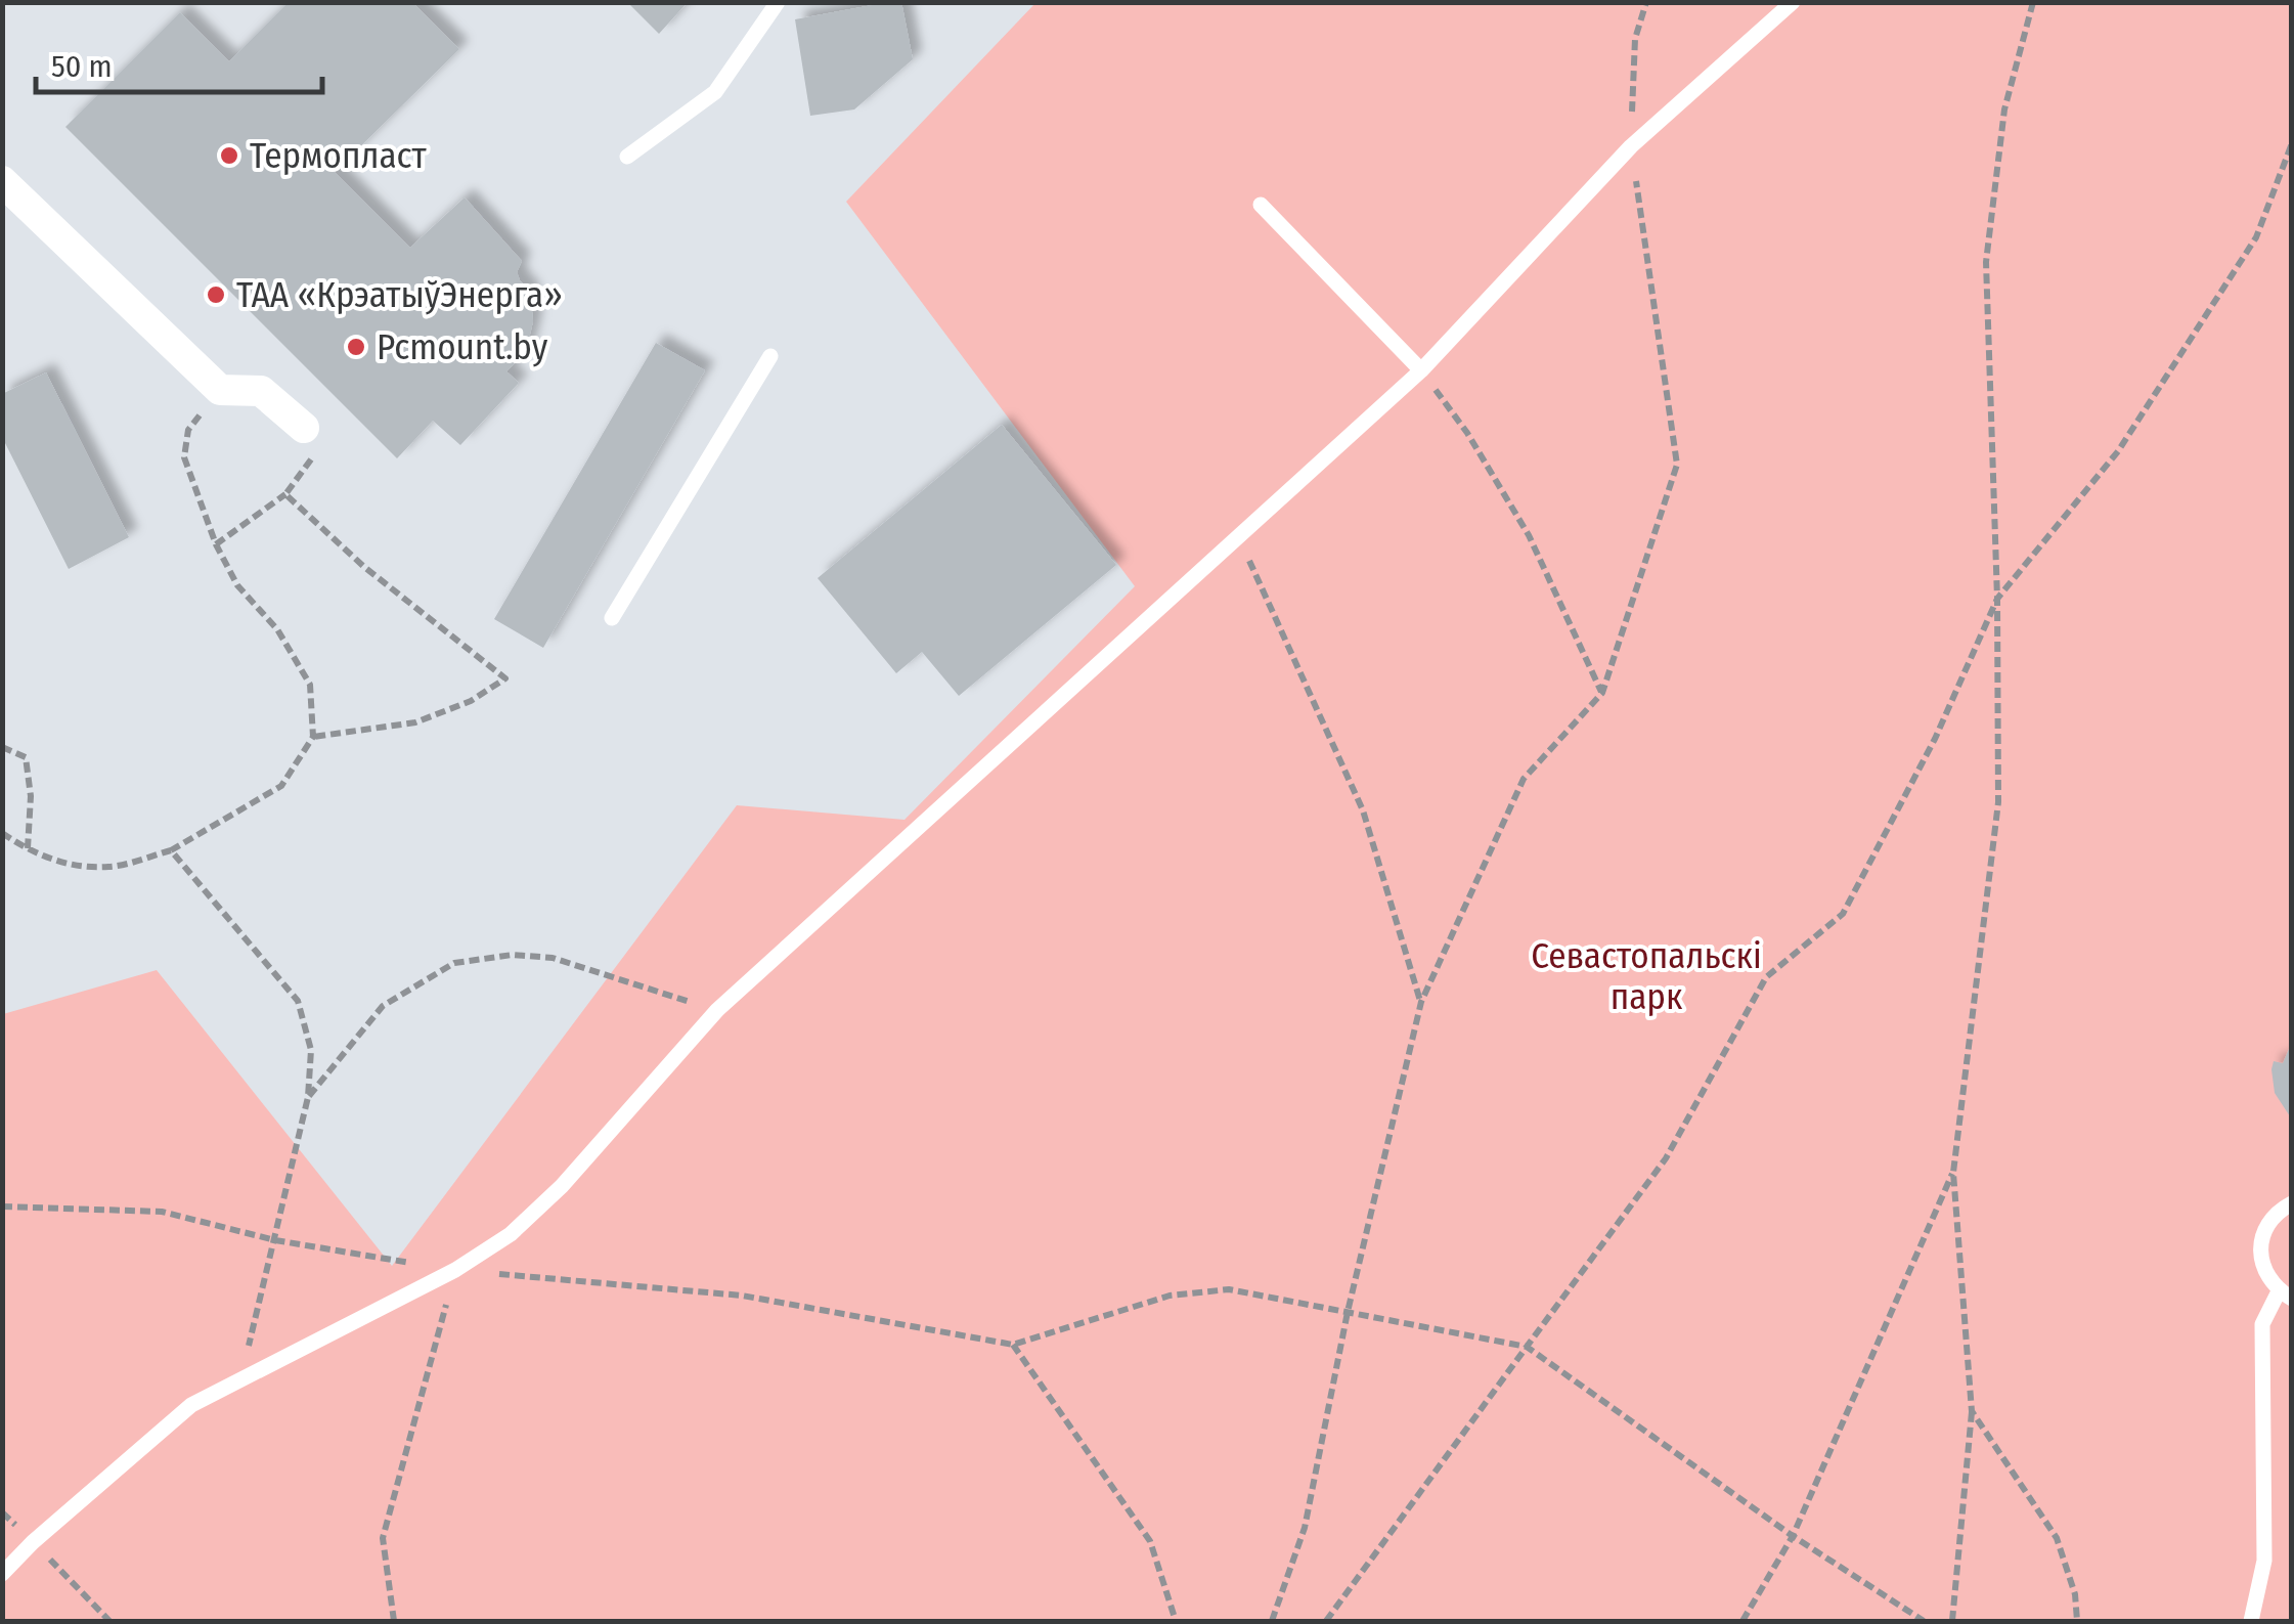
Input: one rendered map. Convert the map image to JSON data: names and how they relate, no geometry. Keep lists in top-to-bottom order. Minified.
{"parks":["Севастопальскі парк"],"places":["Термопласт","ТАА «КрэатыўЭнерга»","Pcmount.by"],"scale_bar":"50 m"}
